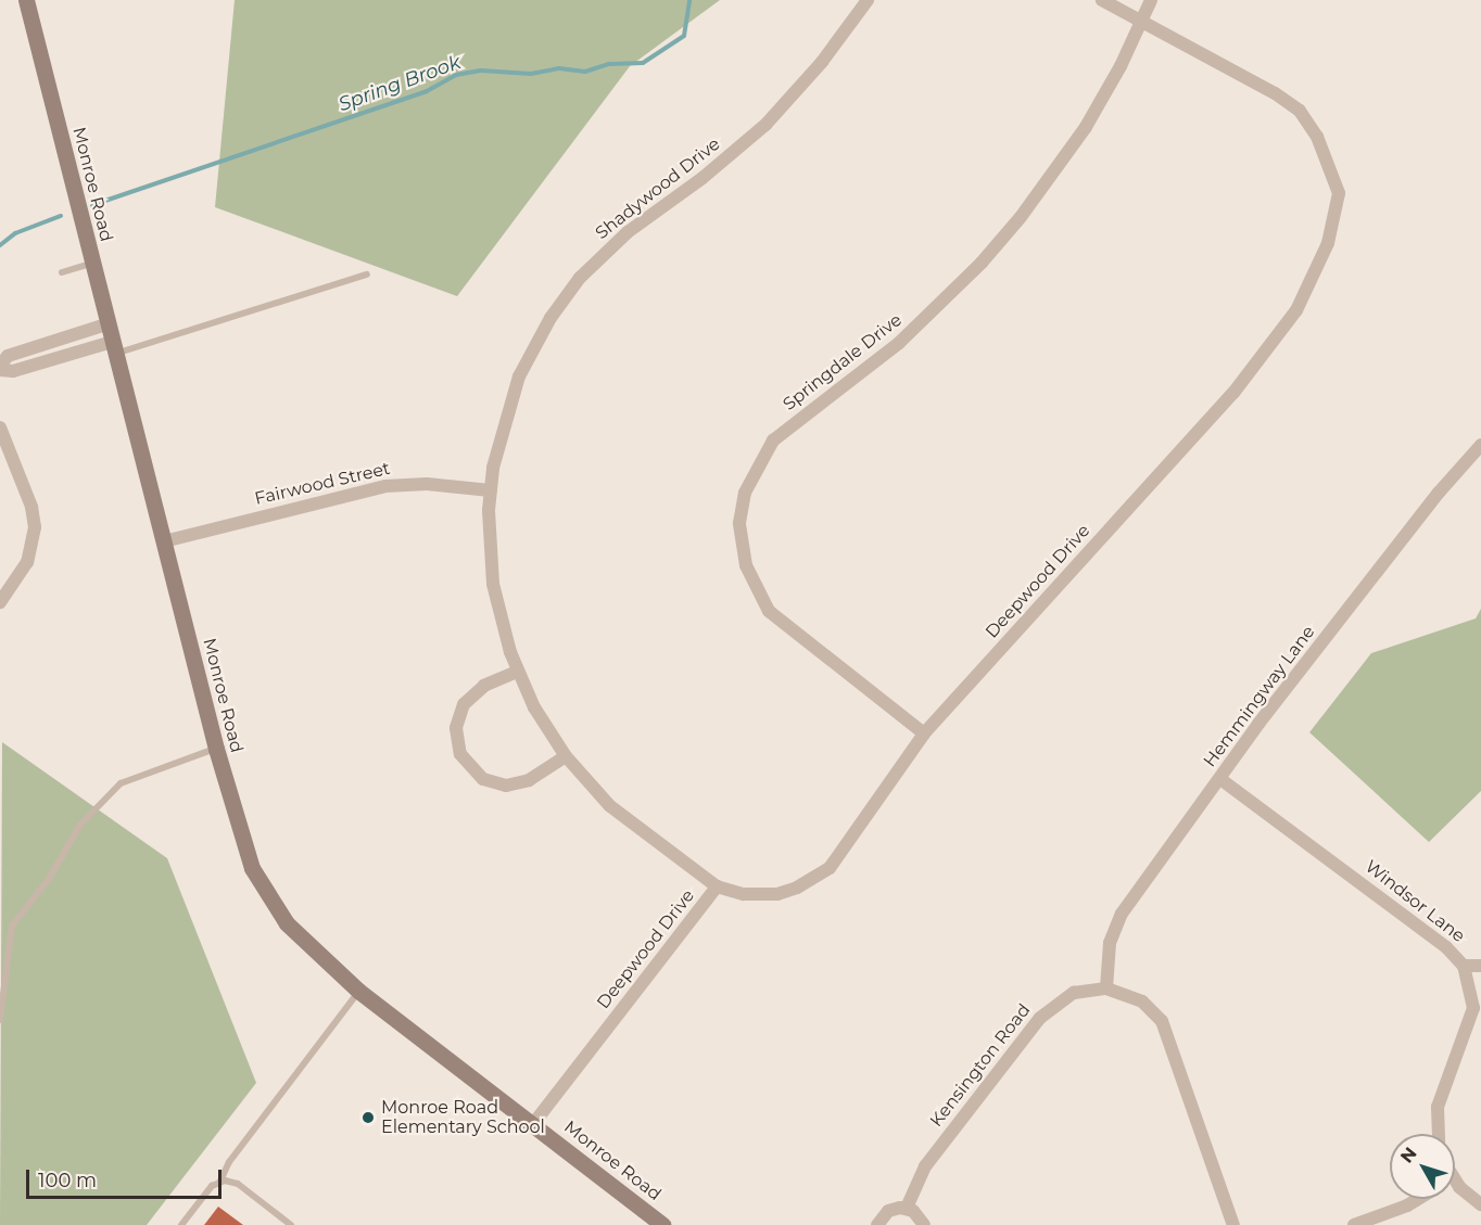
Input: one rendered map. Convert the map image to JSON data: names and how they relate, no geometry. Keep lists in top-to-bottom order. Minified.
{"streets":{"street":["Monroe Road","Shadywood Drive","Springdale Drive","Fairwood Street","Deepwood Drive","Hemmingway Lane","Windsor Lane","Kensington Road"]},"crossings":[["Monroe Road","Fairwood Street"],["Monroe Road","Deepwood Drive"],["Shadywood Drive","Fairwood Street"],["Shadywood Drive","Deepwood Drive"],["Springdale Drive","Deepwood Drive"],["Hemmingway Lane","Windsor Lane"],["Hemmingway Lane","Kensington Road"]],"water":["Spring Brook"],"places":["Monroe Road Elementary School"],"scale_bar":"100 m","north":"top left"}
